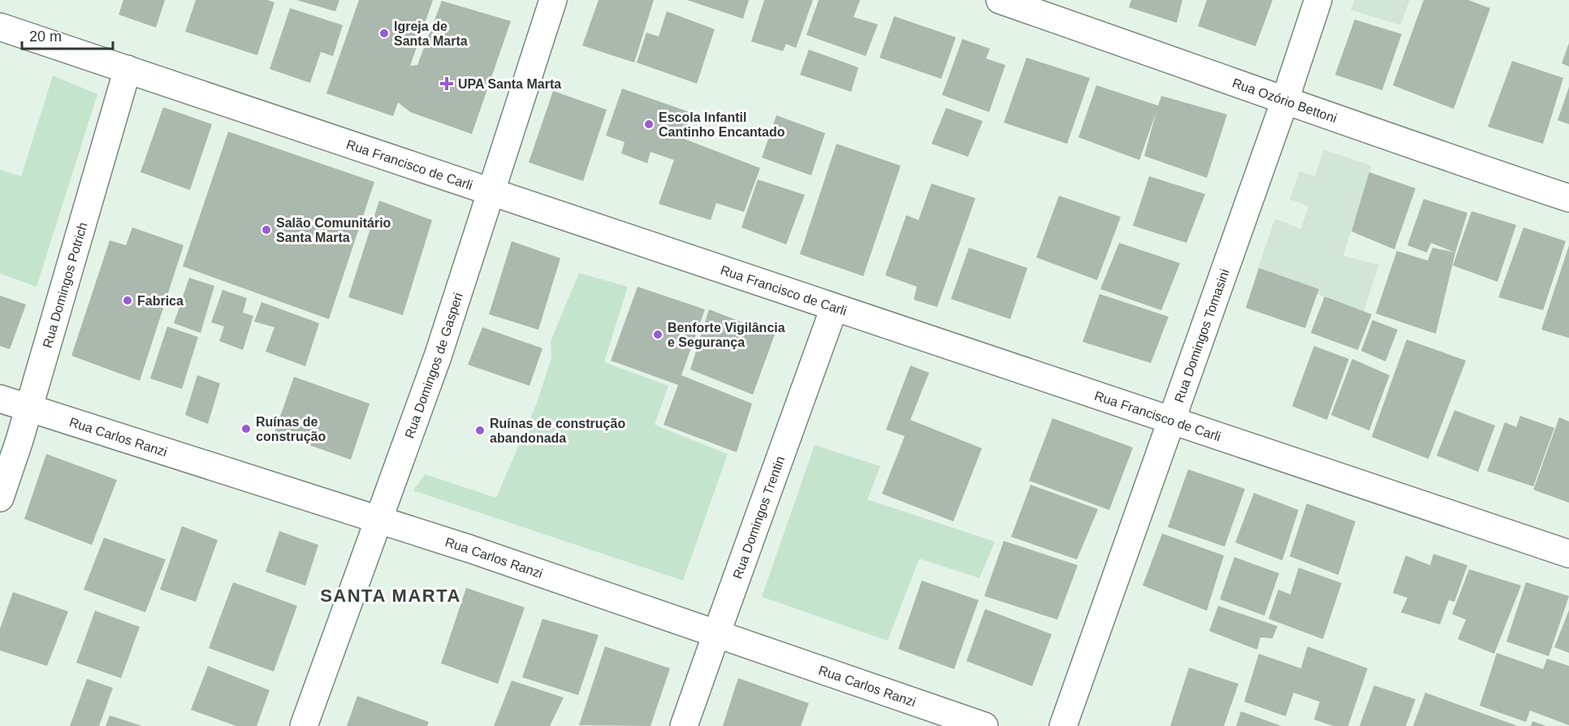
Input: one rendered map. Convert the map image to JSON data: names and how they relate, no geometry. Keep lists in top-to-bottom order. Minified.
{"streets":{"street":["Rua Ozório Bettoni","Rua Francisco de Carli","Rua Domingos Potrich","Rua Domingos Tomasini","Rua Domingos de Gasperi","Rua Carlos Ranzi","Rua Domingos Trentin"]},"crossings":[["Rua Ozório Bettoni","Rua Domingos Tomasini"],["Rua Francisco de Carli","Rua Domingos Potrich"],["Rua Francisco de Carli","Rua Domingos Tomasini"],["Rua Francisco de Carli","Rua Domingos de Gasperi"],["Rua Francisco de Carli","Rua Domingos Trentin"],["Rua Domingos Potrich","Rua Carlos Ranzi"],["Rua Domingos de Gasperi","Rua Carlos Ranzi"],["Rua Carlos Ranzi","Rua Domingos Trentin"]],"districts":["SANTA MARTA"],"places":{"other":["Igreja de Santa Marta","Escola Infantil Cantinho Encantado","Salão Comunitário Santa Marta","Fabrica","Benforte Vigilância e Segurança","Ruínas de construção","Ruínas de construção abandonada"],"health":["UPA Santa Marta"]},"scale_bar":"20 m"}
